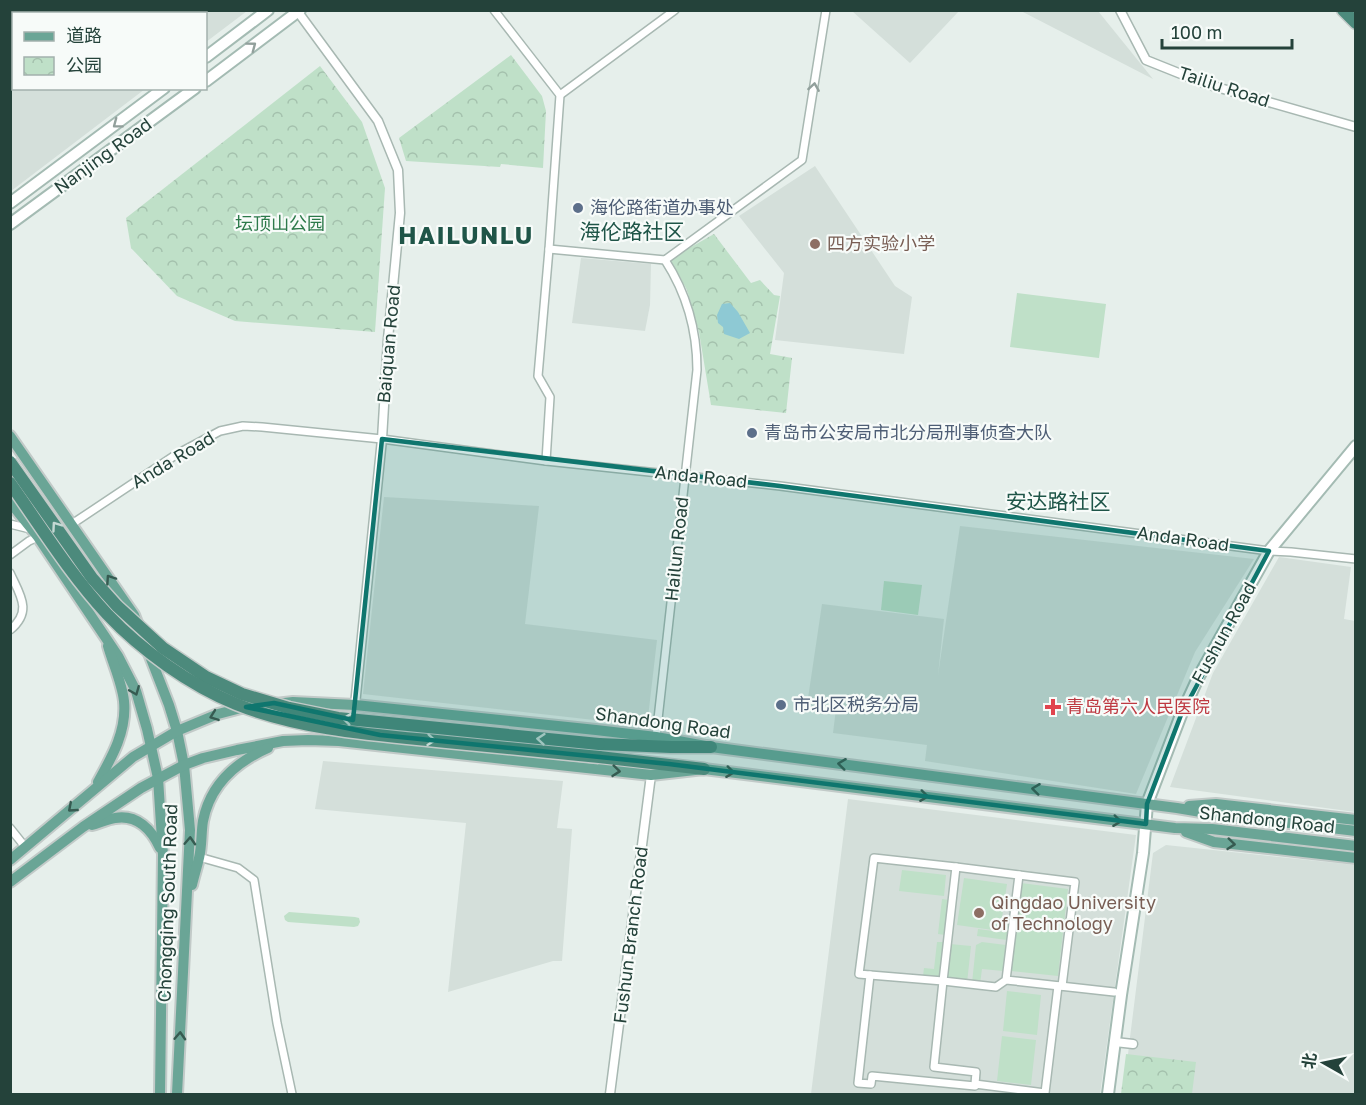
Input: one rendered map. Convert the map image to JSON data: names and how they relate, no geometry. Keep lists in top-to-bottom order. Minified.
{"streets":{"main road":["Nanjing Road","Fushun Road","Shandong Road","Chongqing South Road"],"street":["Tailiu Road","Baiquan Road","Anda Road","Hailun Road","Fushun Branch Road"]},"crossings":[["Baiquan Road","Anda Road"],["Baiquan Road","Shandong Road"],["Anda Road","Hailun Road"],["Anda Road","Fushun Road"],["Anda Road","Chongqing South Road"],["Hailun Road","Shandong Road"],["Fushun Road","Shandong Road"],["Shandong Road","Chongqing South Road"],["Shandong Road","Fushun Branch Road"]],"districts":["海伦路社区","HAILUNLU","安达路社区"],"parks":["坛顶山公园"],"places":{"other":["海伦路街道办事处","四方实验小学","青岛市公安局市北分局刑事侦查大队","市北区税务分局","Qingdao University of Technology"],"health":["青岛第六人民医院"]},"legend":["道路","公园"],"scale_bar":"100 m","north":"left"}
